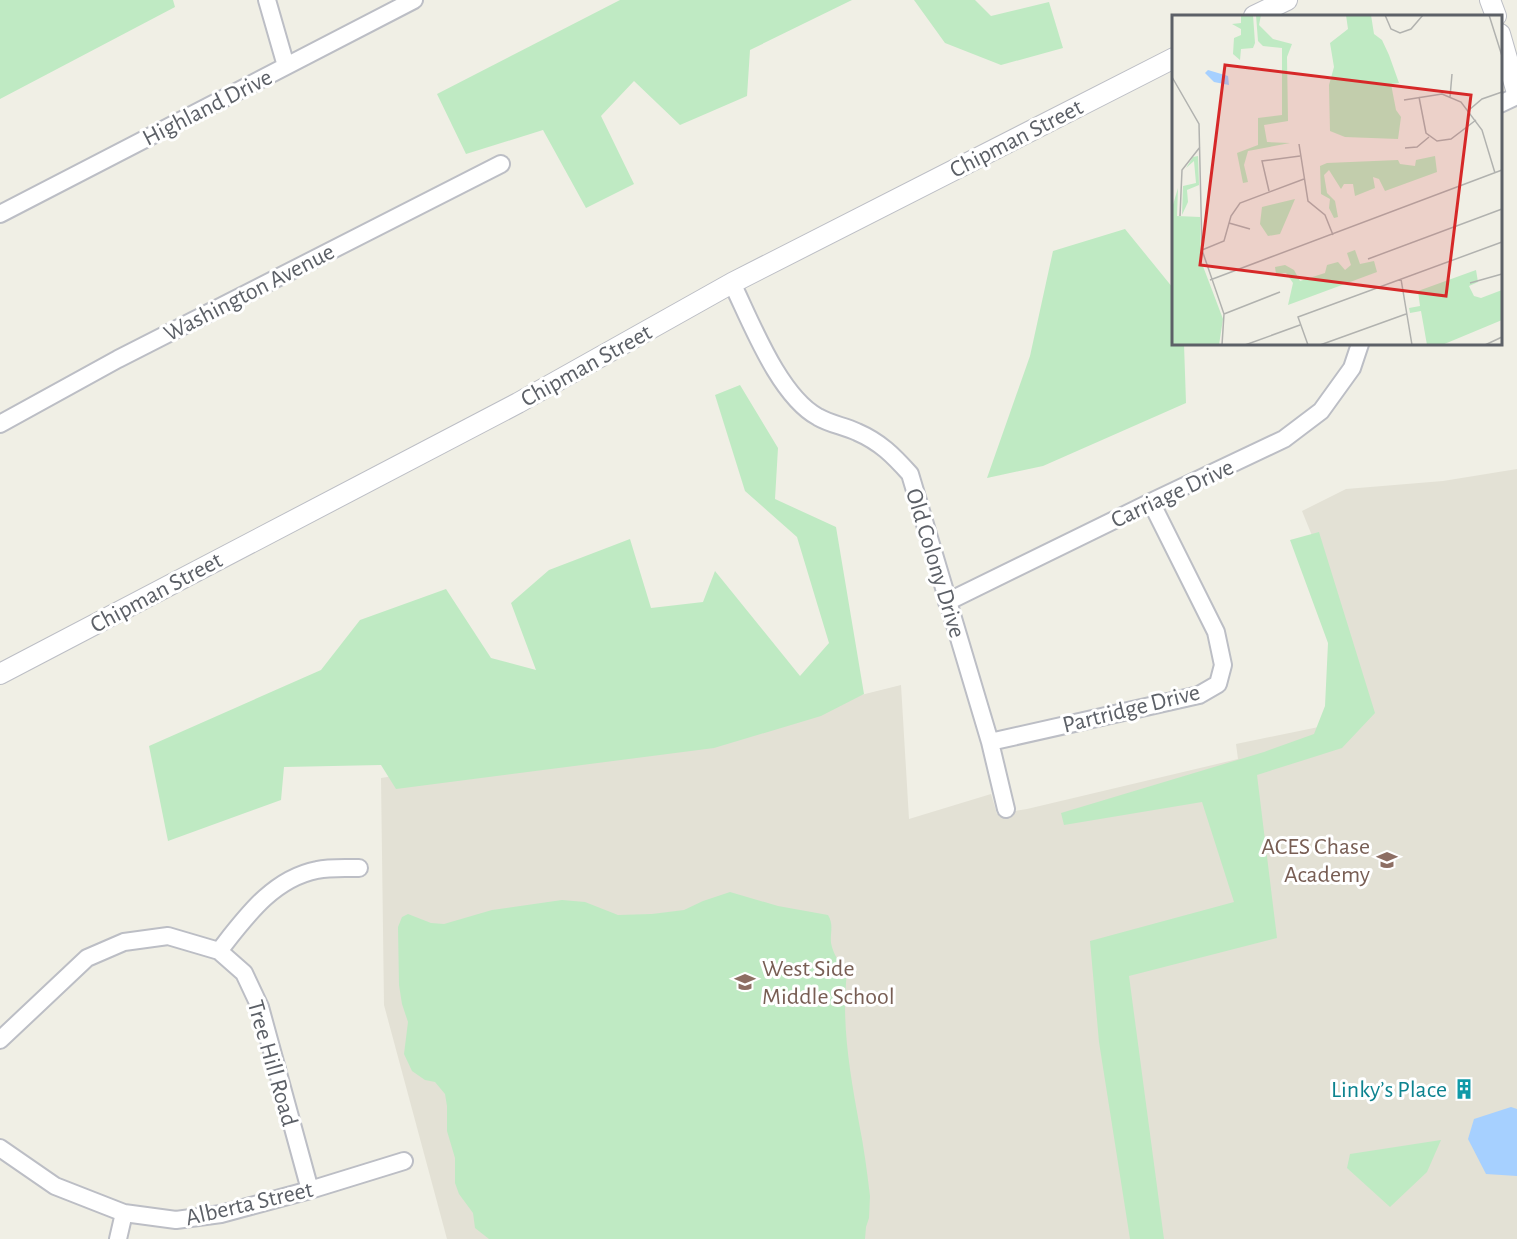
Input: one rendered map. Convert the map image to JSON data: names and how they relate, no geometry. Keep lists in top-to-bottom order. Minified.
{"streets":{"street":["Highland Drive","Chipman Street","Washington Avenue","Carriage Drive","Old Colony Drive","Partridge Drive","Tree Hill Road","Alberta Street"]},"crossings":[["Chipman Street","Old Colony Drive"],["Carriage Drive","Old Colony Drive"],["Carriage Drive","Partridge Drive"],["Old Colony Drive","Partridge Drive"],["Tree Hill Road","Alberta Street"]],"places":{"school or university":["ACES Chase Academy","West Side Middle School"],"building":["Linky’s Place"]}}
